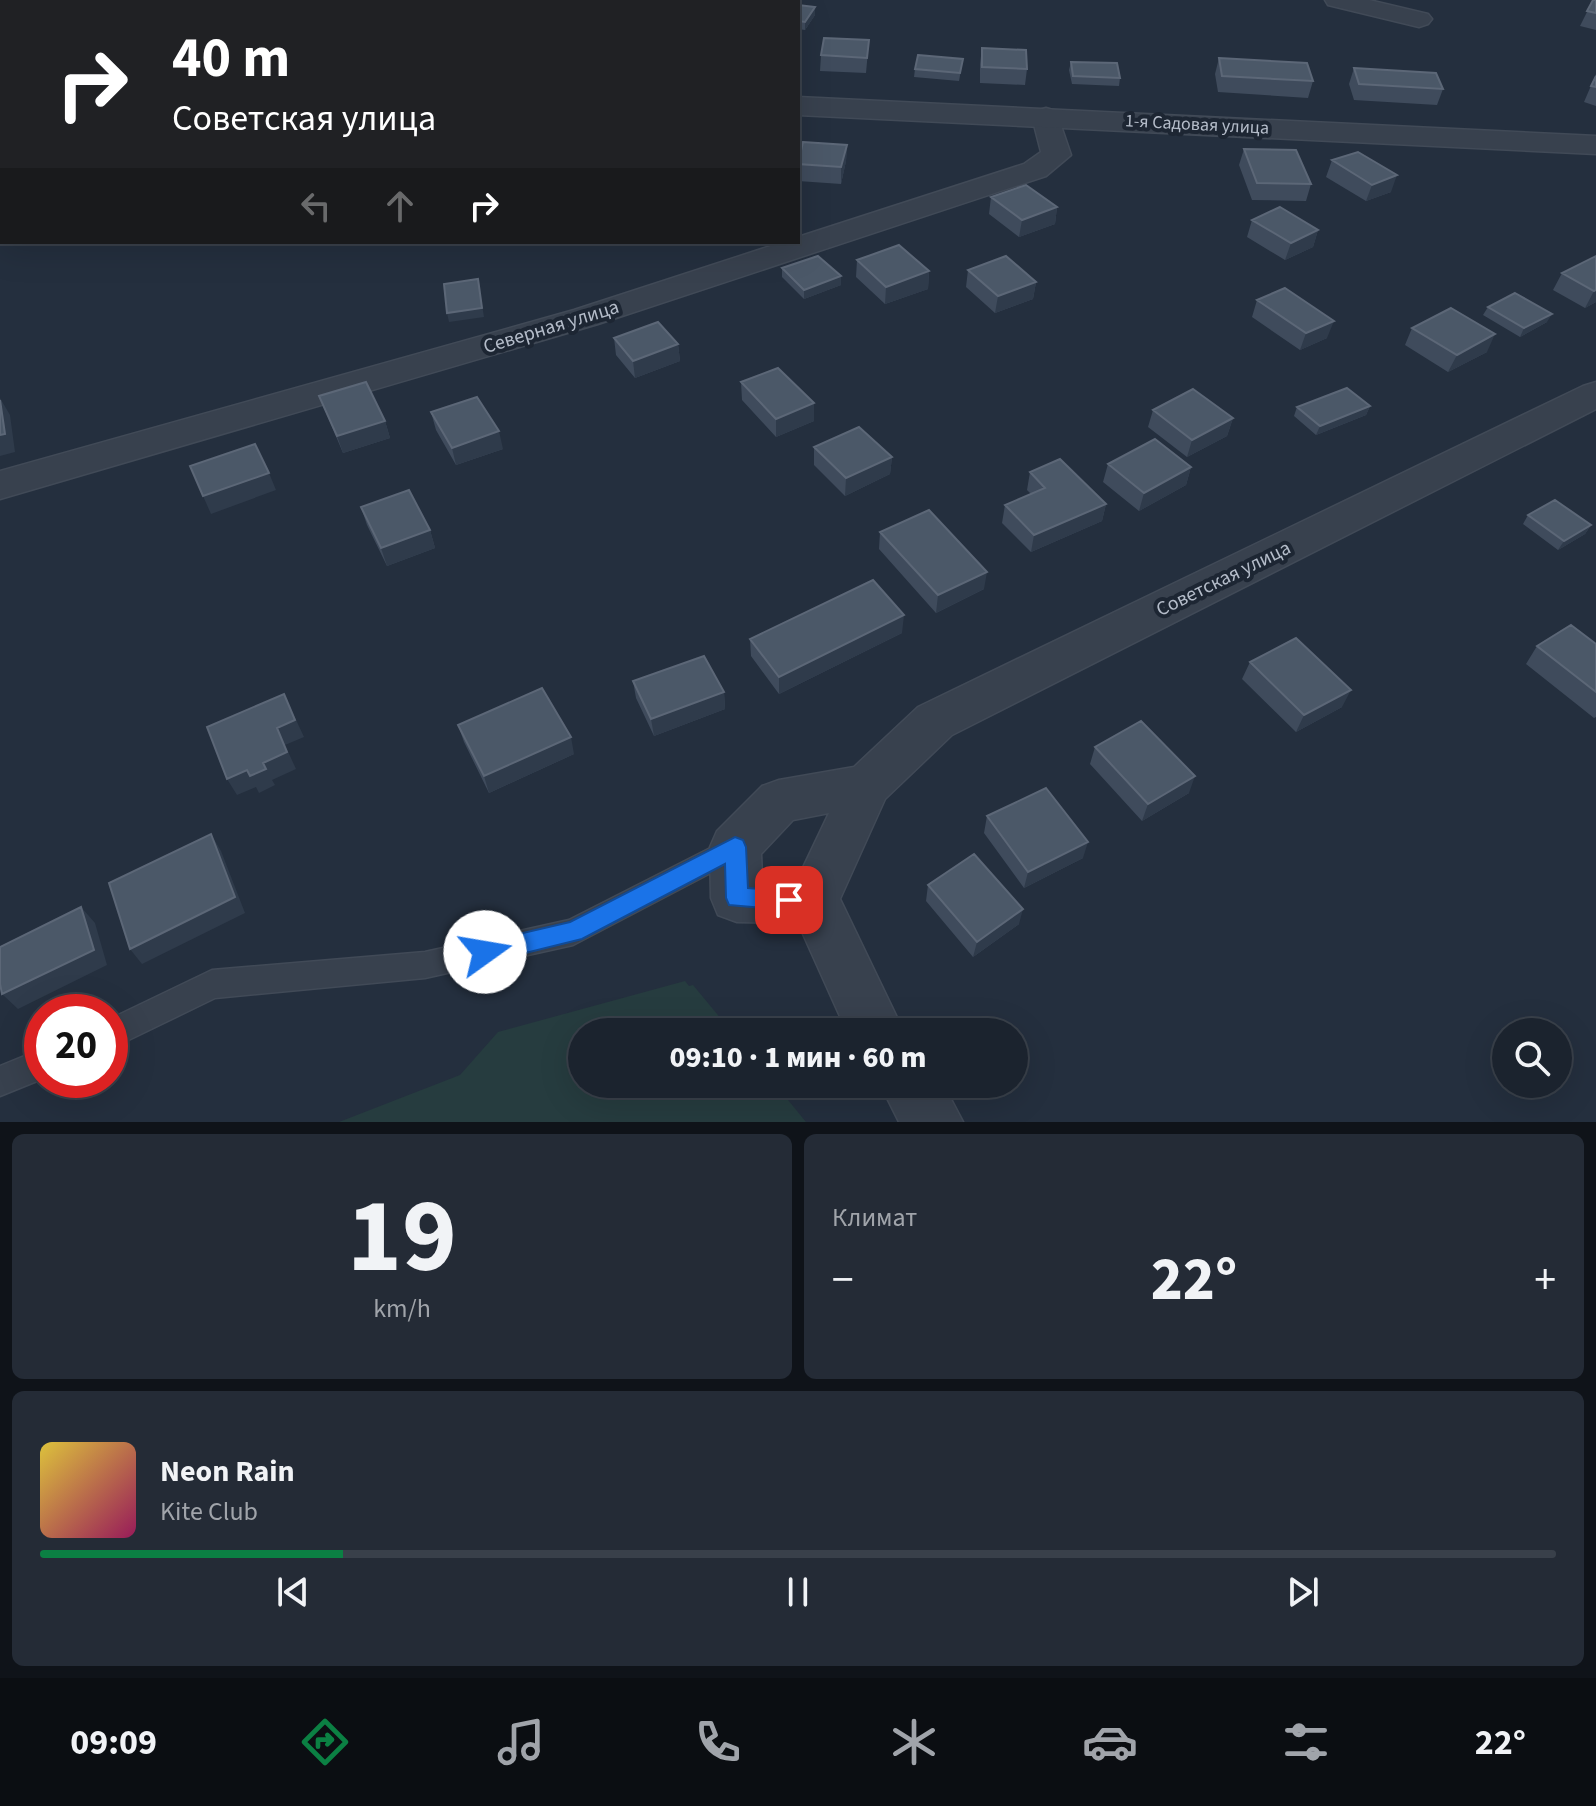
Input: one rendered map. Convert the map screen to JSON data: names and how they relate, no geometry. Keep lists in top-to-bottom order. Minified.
{"streets":{"street":["1-я Садовая улица","Северная улица","Советская улица"]},"crossings":[["1-я Садовая улица","Северная улица"]],"page":{"turn":["40 m","Советская улица"],"limit":"20","trip":"09:10 · 1 мин · 60 m","tile":[["19","km/h"],"Климат"],"heat":["−","22°","+"],"song":["Neon Rain","Kite Club"],"tabs":["09:09","22°"]}}
